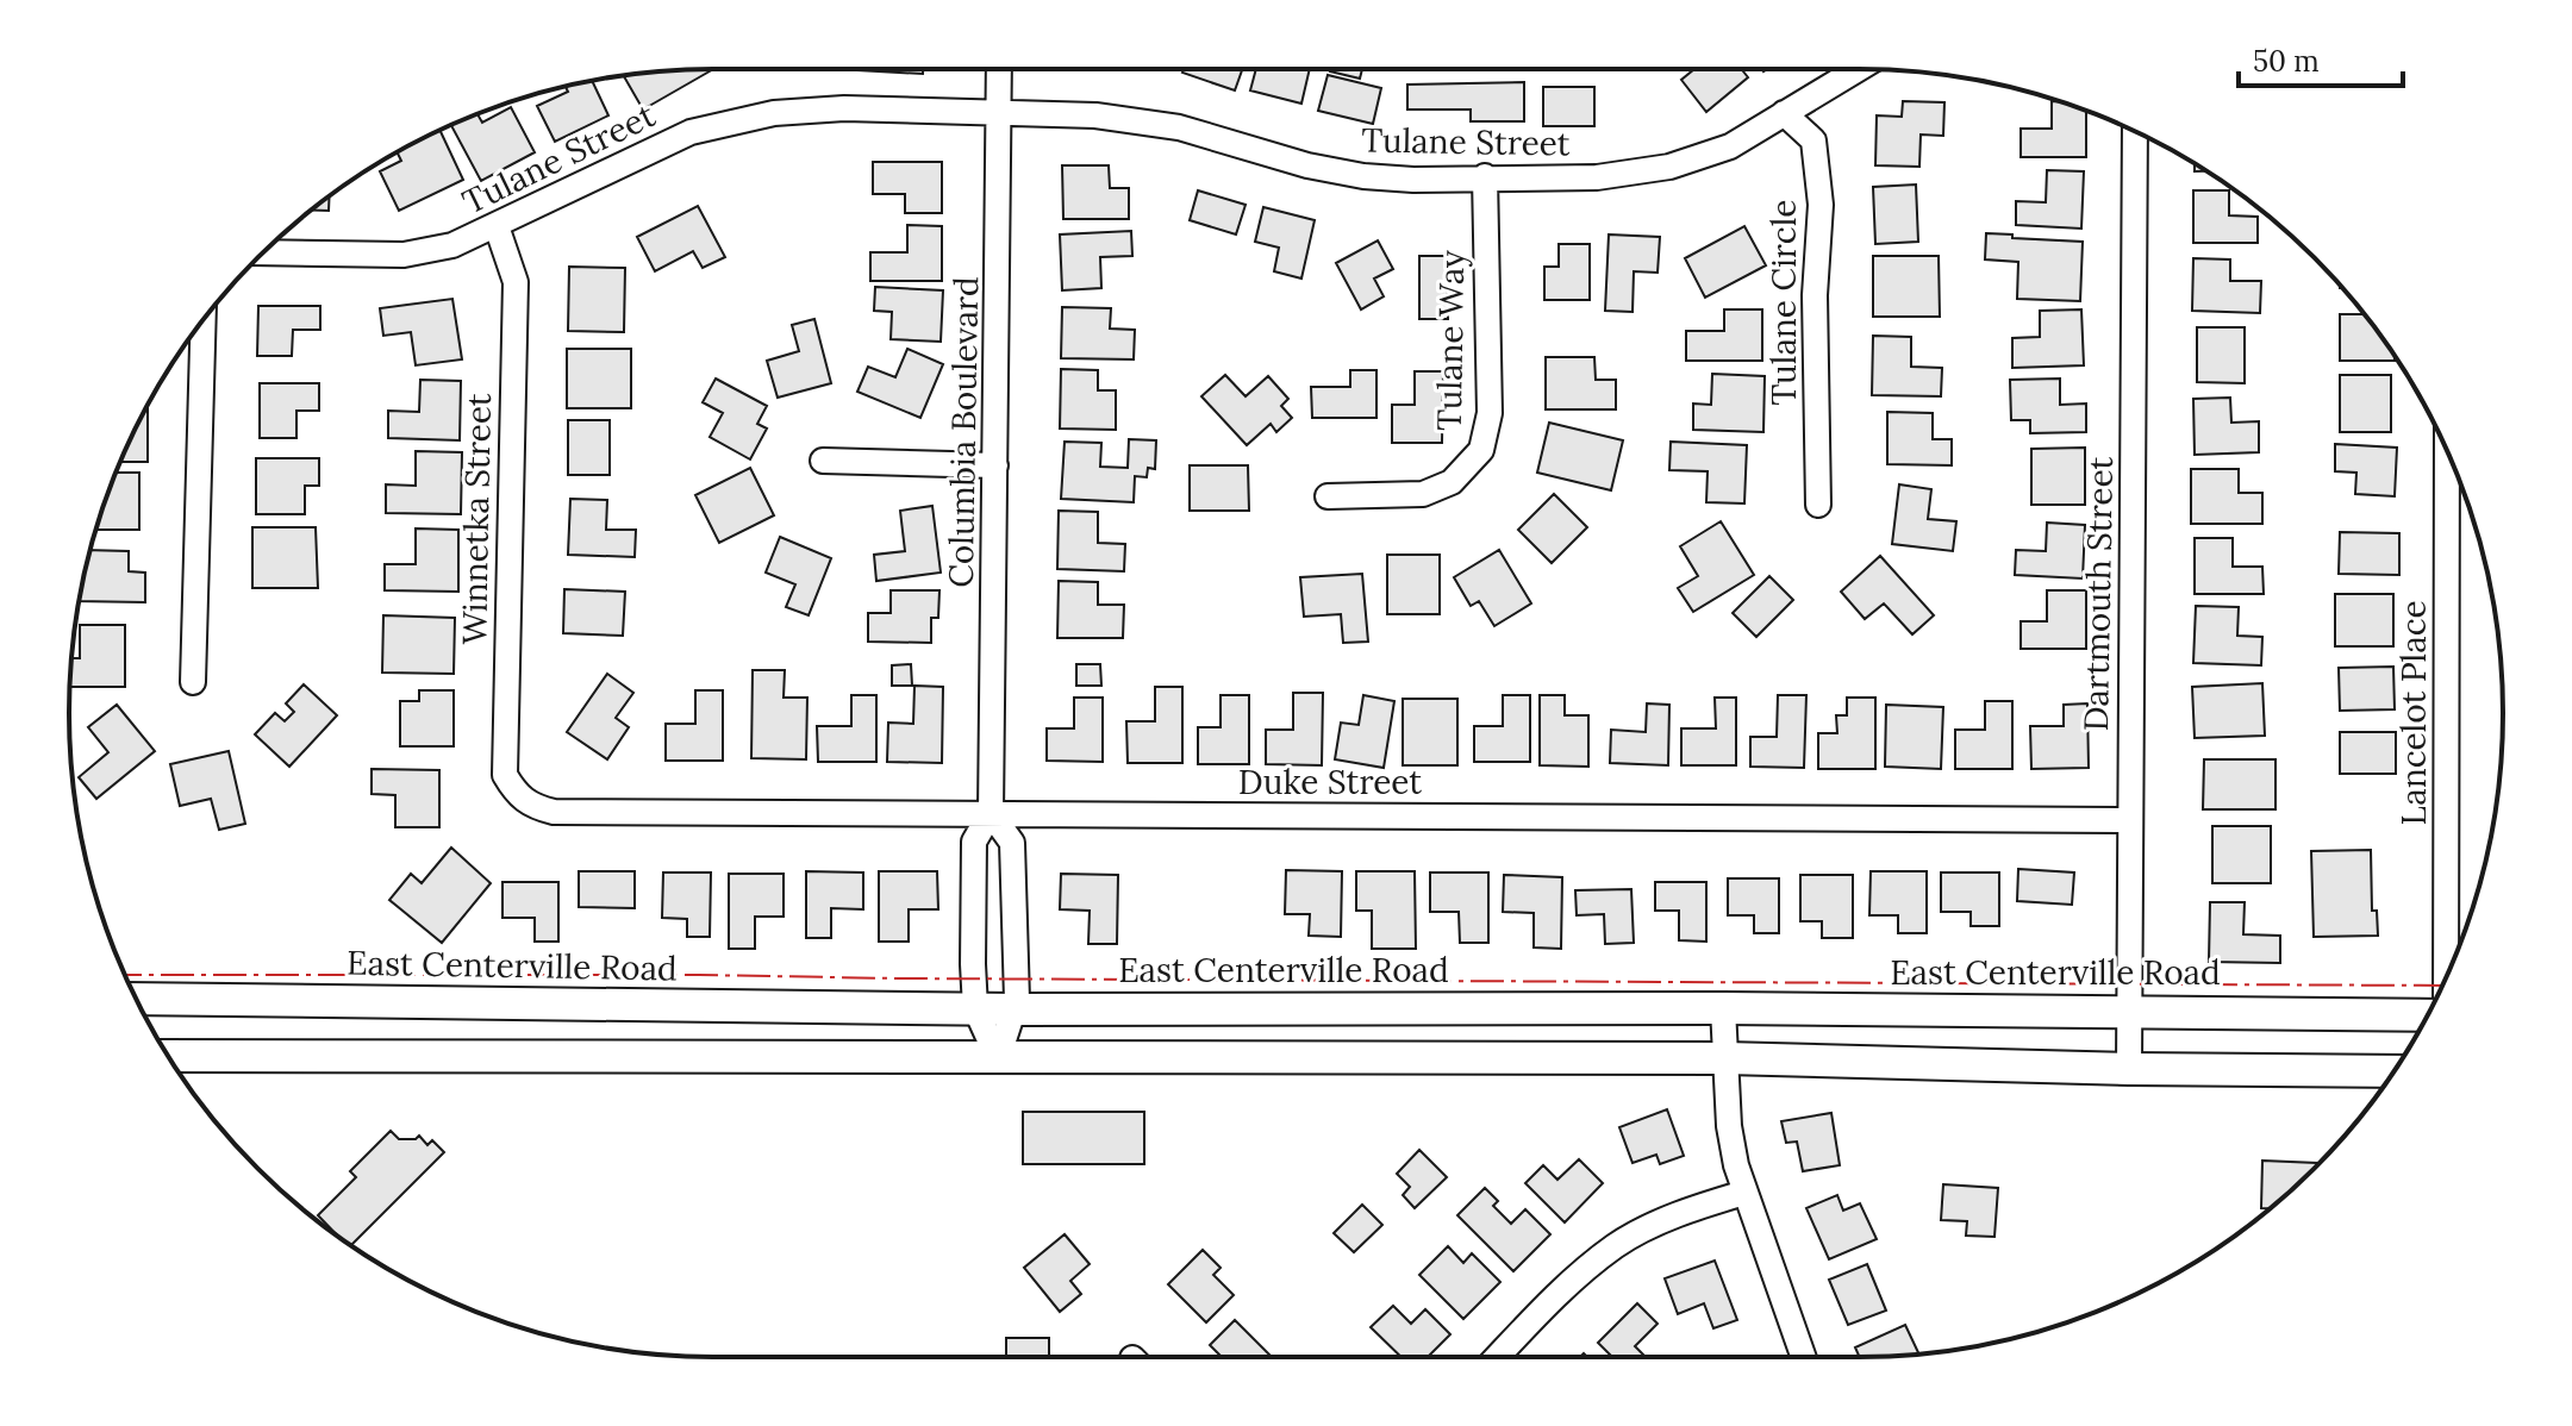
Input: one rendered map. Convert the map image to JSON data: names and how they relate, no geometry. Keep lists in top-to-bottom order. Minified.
{"streets":{"main road":["East Centerville Road"],"street":["Tulane Street","Tulane Circle","Tulane Way","Columbia Boulevard","Winnetka Street","Dartmouth Street","Lancelot Place","Duke Street"]},"crossings":[["Tulane Street","Tulane Circle"],["Tulane Street","Tulane Way"],["Tulane Street","Columbia Boulevard"],["Tulane Street","Winnetka Street"],["Columbia Boulevard","Duke Street"],["Columbia Boulevard","East Centerville Road"],["Winnetka Street","Duke Street"],["Dartmouth Street","Duke Street"],["Dartmouth Street","East Centerville Road"]],"scale_bar":"50 m"}
